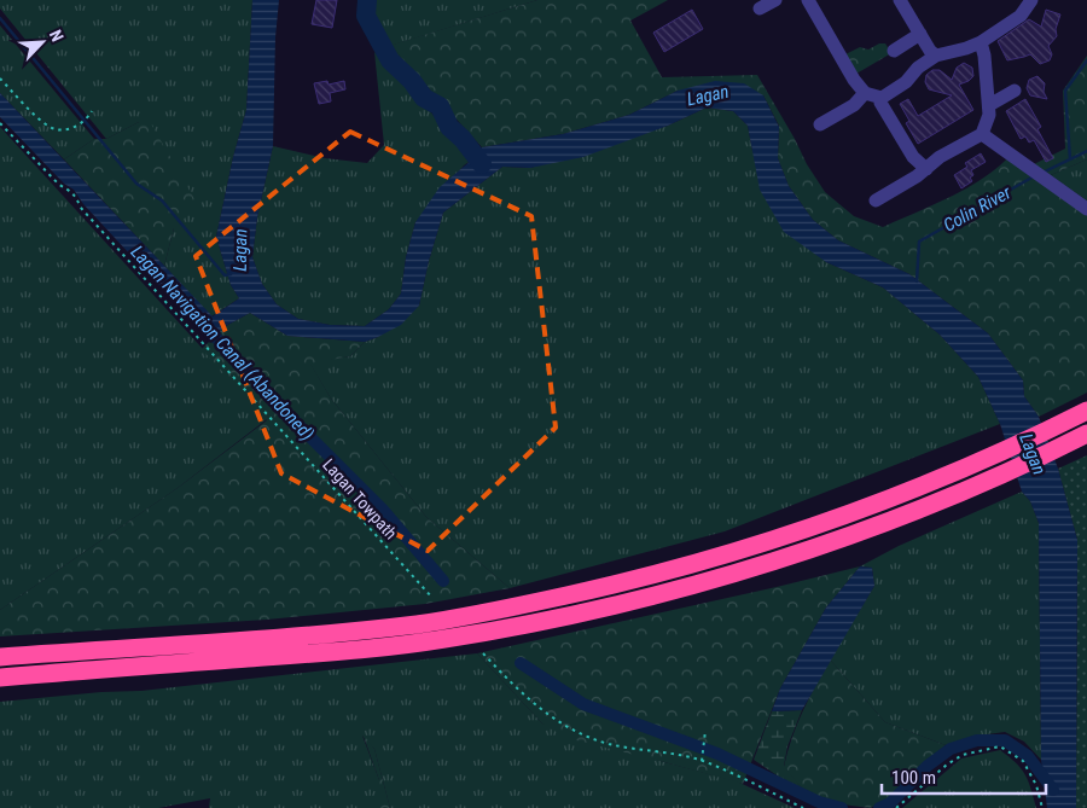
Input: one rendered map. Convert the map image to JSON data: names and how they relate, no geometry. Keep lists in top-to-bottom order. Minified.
{"streets":{"path":["Lagan Towpath"]},"water":["Lagan","Colin River","Lagan Navigation Canal (Abandoned)"],"scale_bar":"100 m","north":"top right"}
